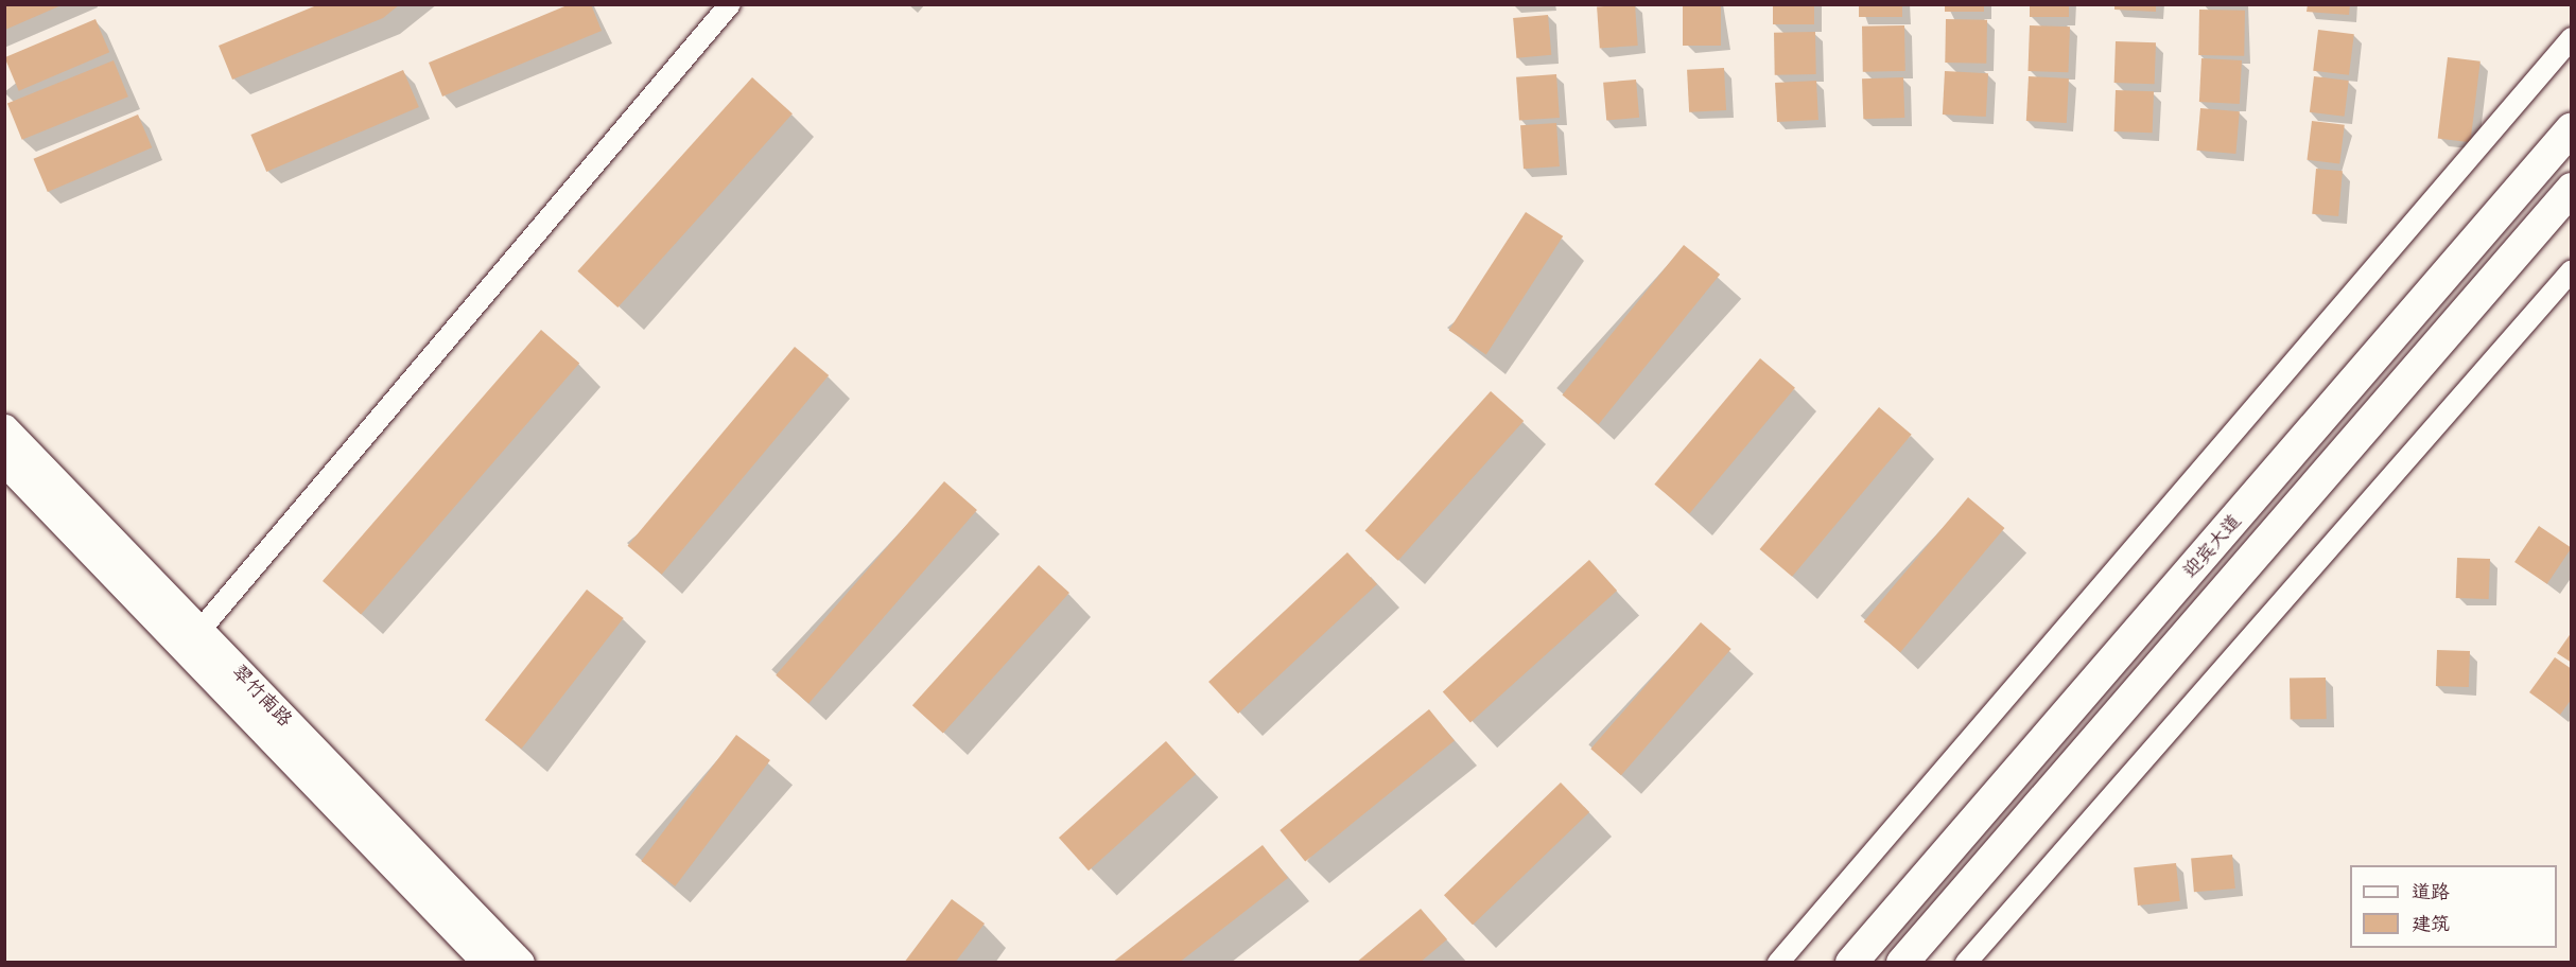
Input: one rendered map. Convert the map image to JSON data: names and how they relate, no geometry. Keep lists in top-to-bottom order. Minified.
{"streets":{"main road":["迎宾大道","翠竹南路"]},"legend":["道路","建筑"]}
